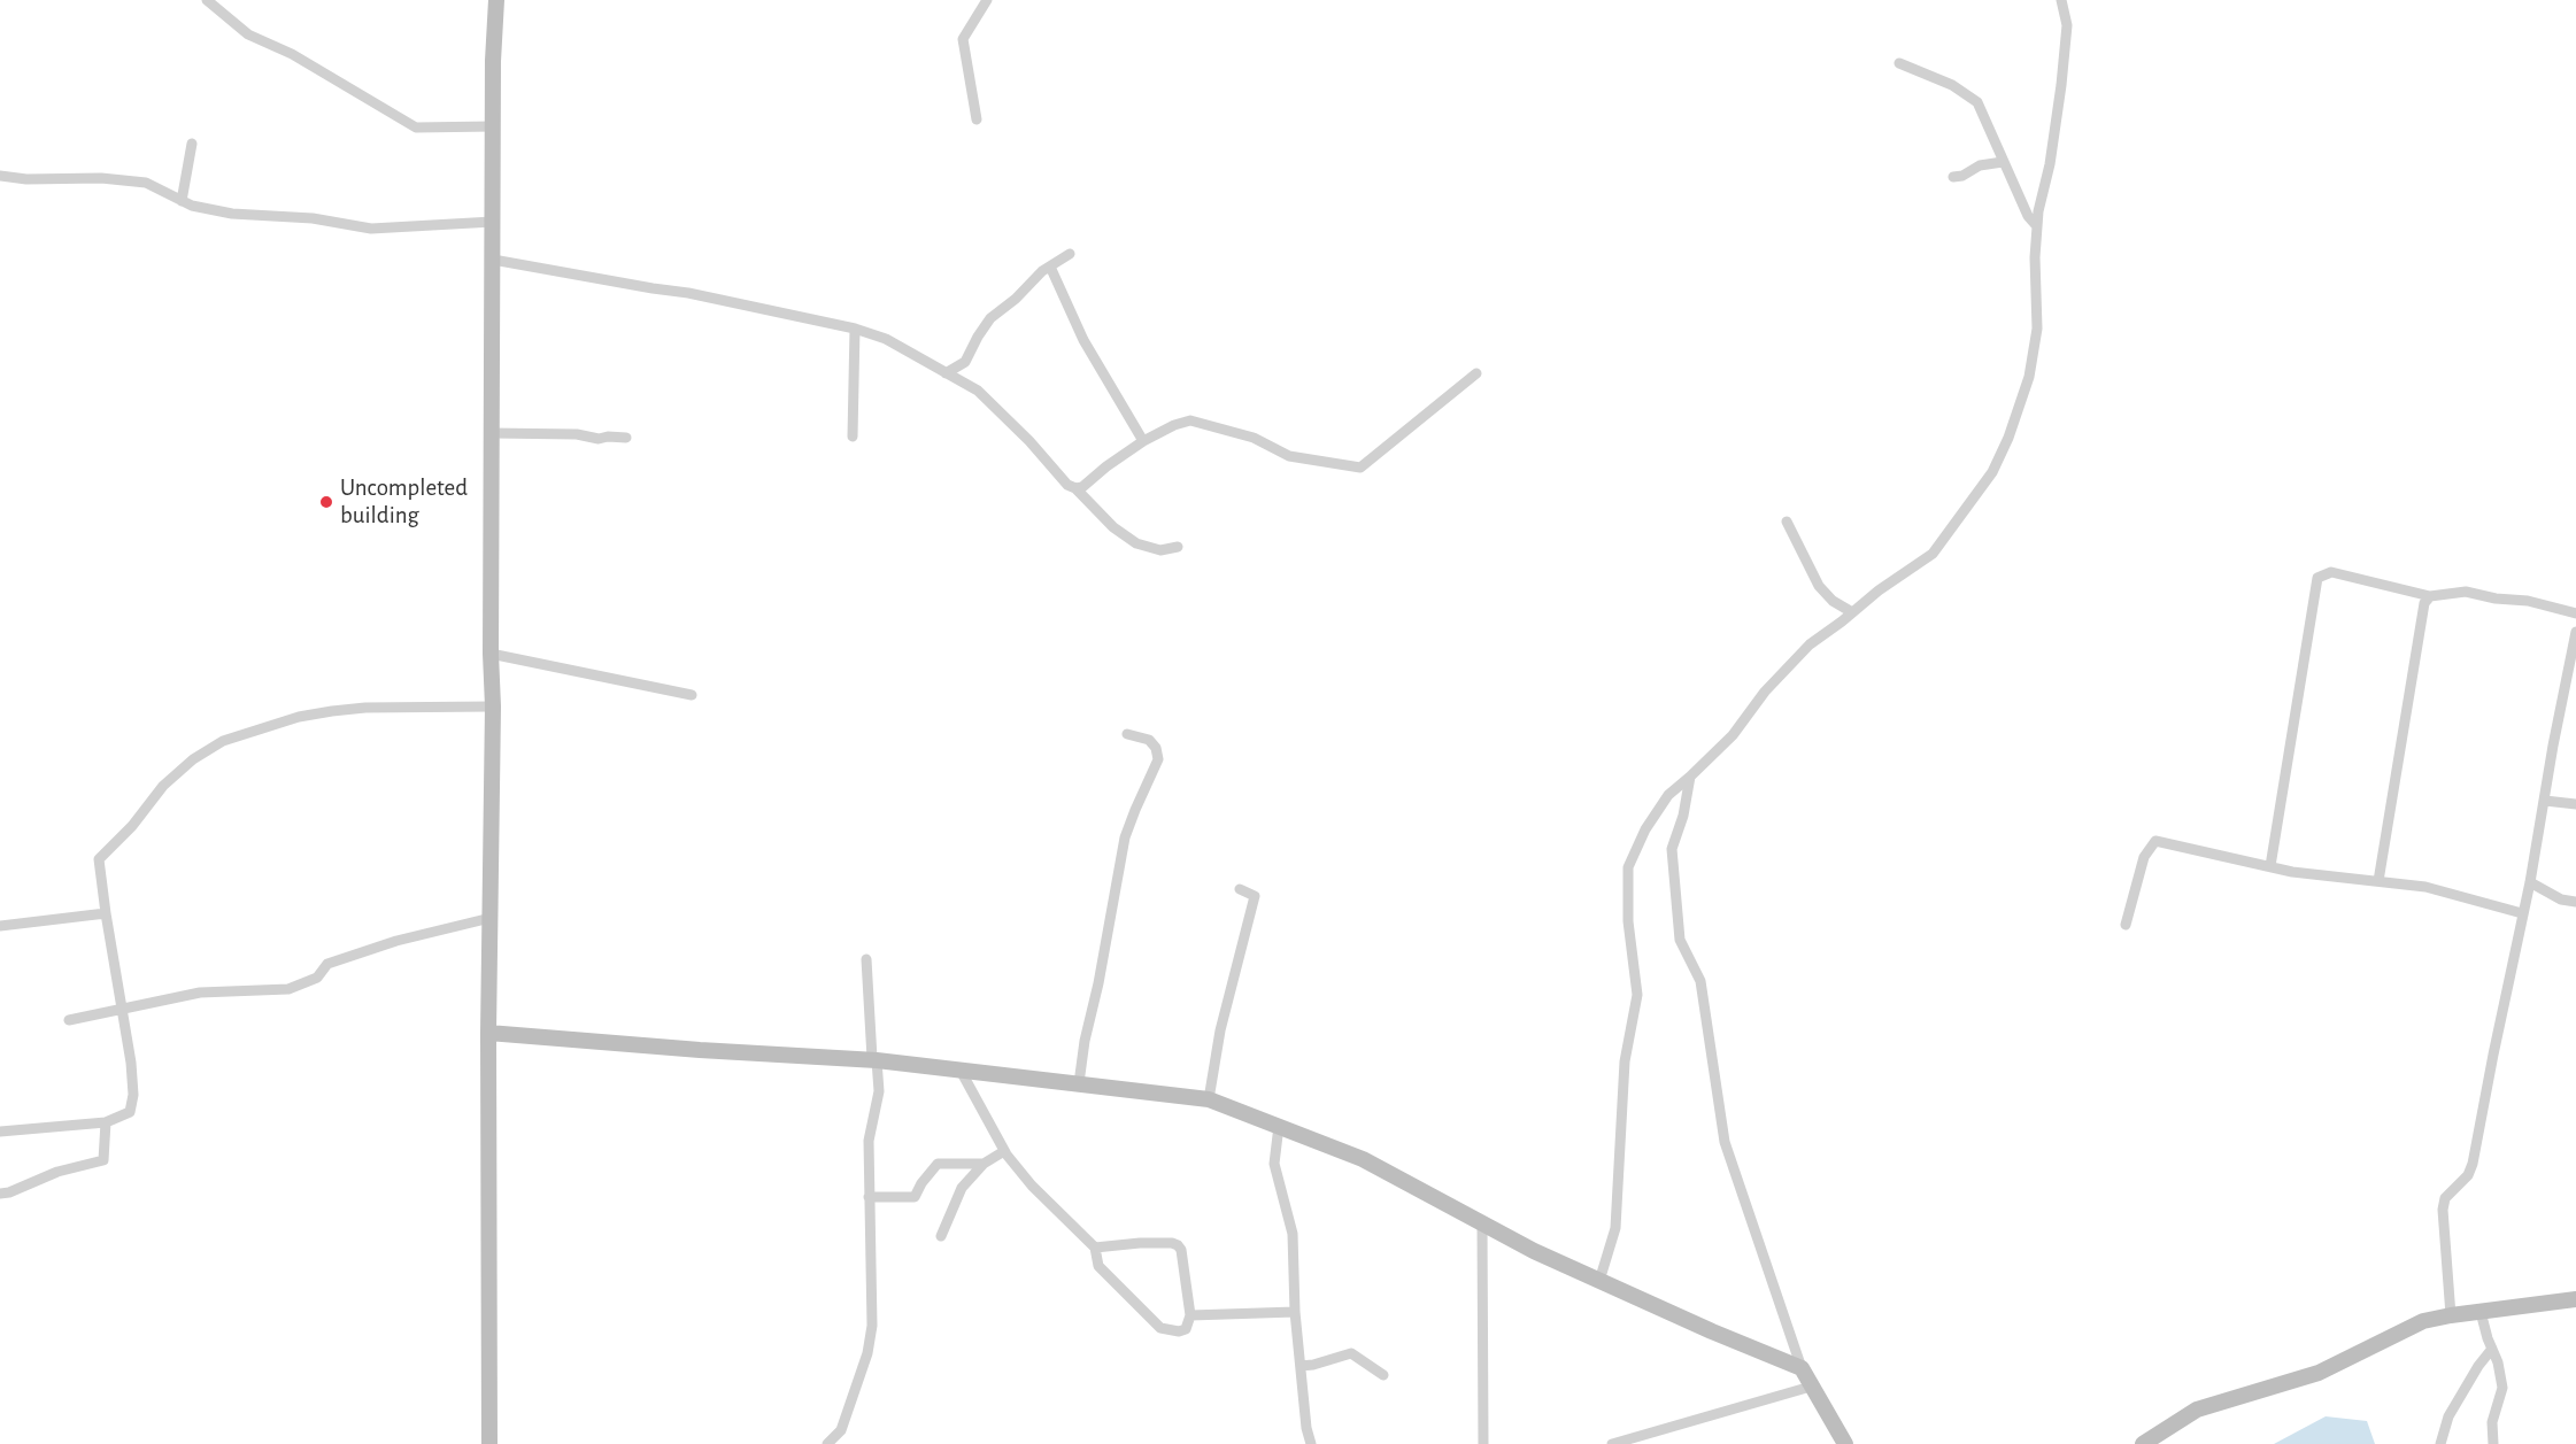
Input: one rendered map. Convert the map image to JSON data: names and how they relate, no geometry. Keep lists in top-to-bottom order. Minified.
{"places":["Uncompleted building"]}
